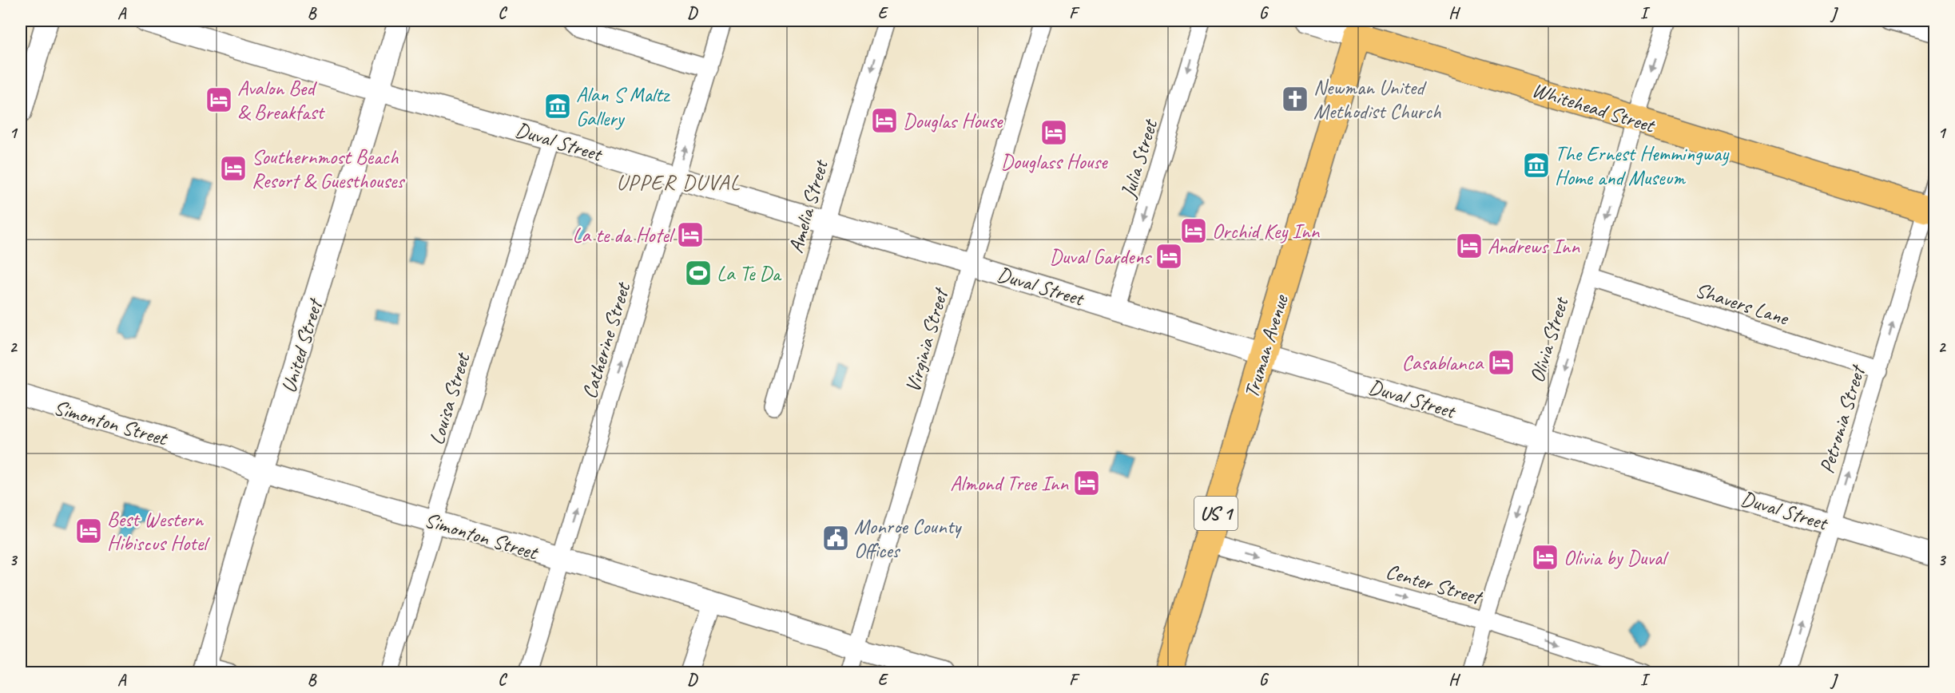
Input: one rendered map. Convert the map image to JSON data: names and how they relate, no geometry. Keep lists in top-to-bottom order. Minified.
{"streets":{"main road":["Whitehead Street","Truman Avenue","US 1"],"street":["Duval Street","Julia Street","Amelia Street","Shavers Lane","Olivia Street","Catherine Street","Virginia Street","United Street","Louisa Street","Petronia Street","Simonton Street","Center Street"]},"crossings":[["Whitehead Street","Olivia Street"],["Whitehead Street","Truman Avenue"],["Whitehead Street","Petronia Street"],["Duval Street","Julia Street"],["Duval Street","Amelia Street"],["Duval Street","Olivia Street"],["Duval Street","Catherine Street"],["Duval Street","Virginia Street"],["Duval Street","United Street"],["Duval Street","Truman Avenue"],["Duval Street","Louisa Street"],["Duval Street","Petronia Street"],["Shavers Lane","Olivia Street"],["Shavers Lane","Petronia Street"],["Olivia Street","Center Street"],["Catherine Street","Simonton Street"],["Virginia Street","Simonton Street"],["United Street","Simonton Street"],["Truman Avenue","Center Street"],["Louisa Street","Simonton Street"]],"one_way":["Julia Street","Amelia Street","Olivia Street","Catherine Street","Petronia Street","Center Street"],"districts":["UPPER DUVAL"],"places":{"church":["Newman United Methodist Church"],"hotel":["Avalon Bed & Breakfast","Douglas House","Douglass House","Southernmost Beach Resort & Guesthouses","Orchid Key Inn","La te da Hotel","Andrews Inn","Duval Gardens","Casablanca","Almond Tree Inn","Best Western Hibiscus Hotel","Olivia by Duval"],"museum":["Alan S Maltz Gallery","The Ernest Hemmingway Home and Museum"],"sports":["La Te Da"],"public building":["Monroe County Offices"]},"grid":{"columns":["A","B","C","D","E","F","G","H","I","J"],"rows":["1","2","3"]}}
